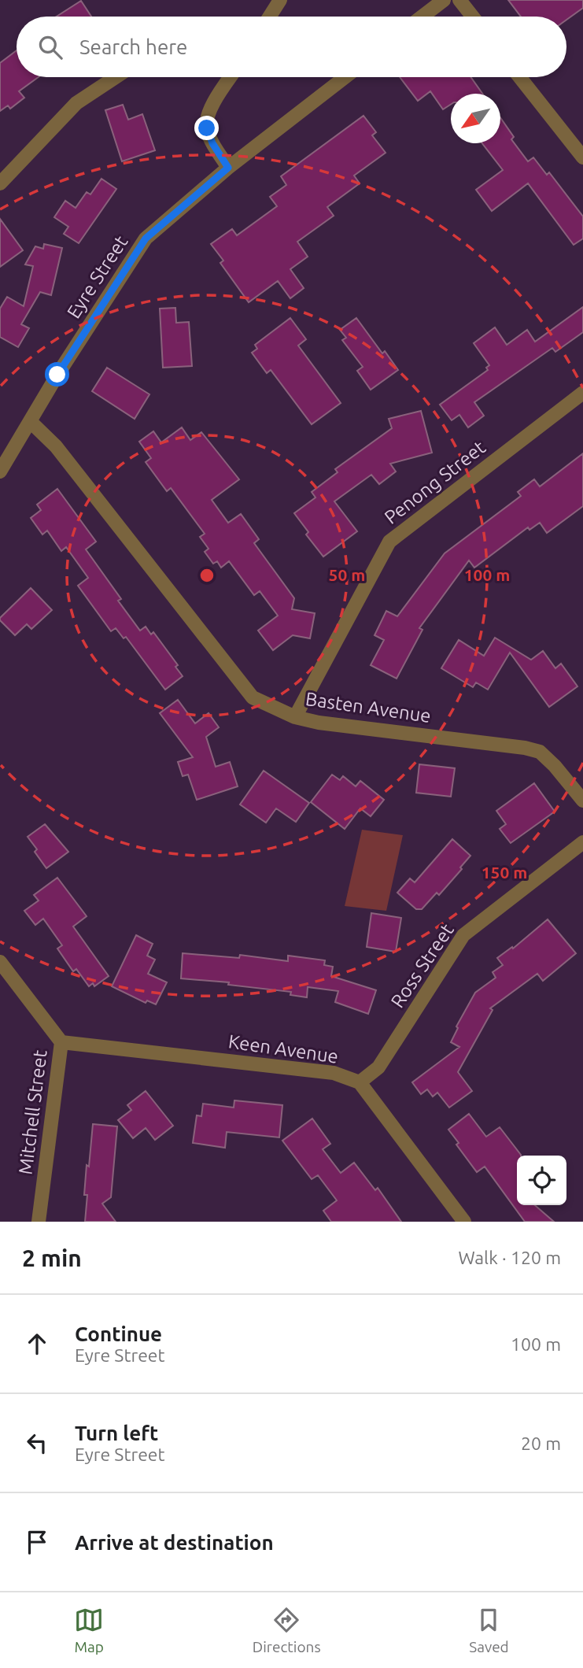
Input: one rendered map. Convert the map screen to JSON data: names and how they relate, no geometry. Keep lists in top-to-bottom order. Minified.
{"streets":{"street":["Eyre Street","Penong Street","Basten Avenue","Ross Street","Keen Avenue","Mitchell Street"]},"crossings":[["Eyre Street","Basten Avenue"],["Penong Street","Basten Avenue"],["Ross Street","Keen Avenue"],["Keen Avenue","Mitchell Street"]],"north":"bottom left","page":{"search":"Search here","heading":["2 min","Walk · 120 m"],"list":[["Continue","Eyre Street","100 m"],["Turn left","Eyre Street","20 m"],"Arrive at destination"],"nav":["Map","Directions","Saved"]},"rings":["50 m","100 m","150 m"]}
